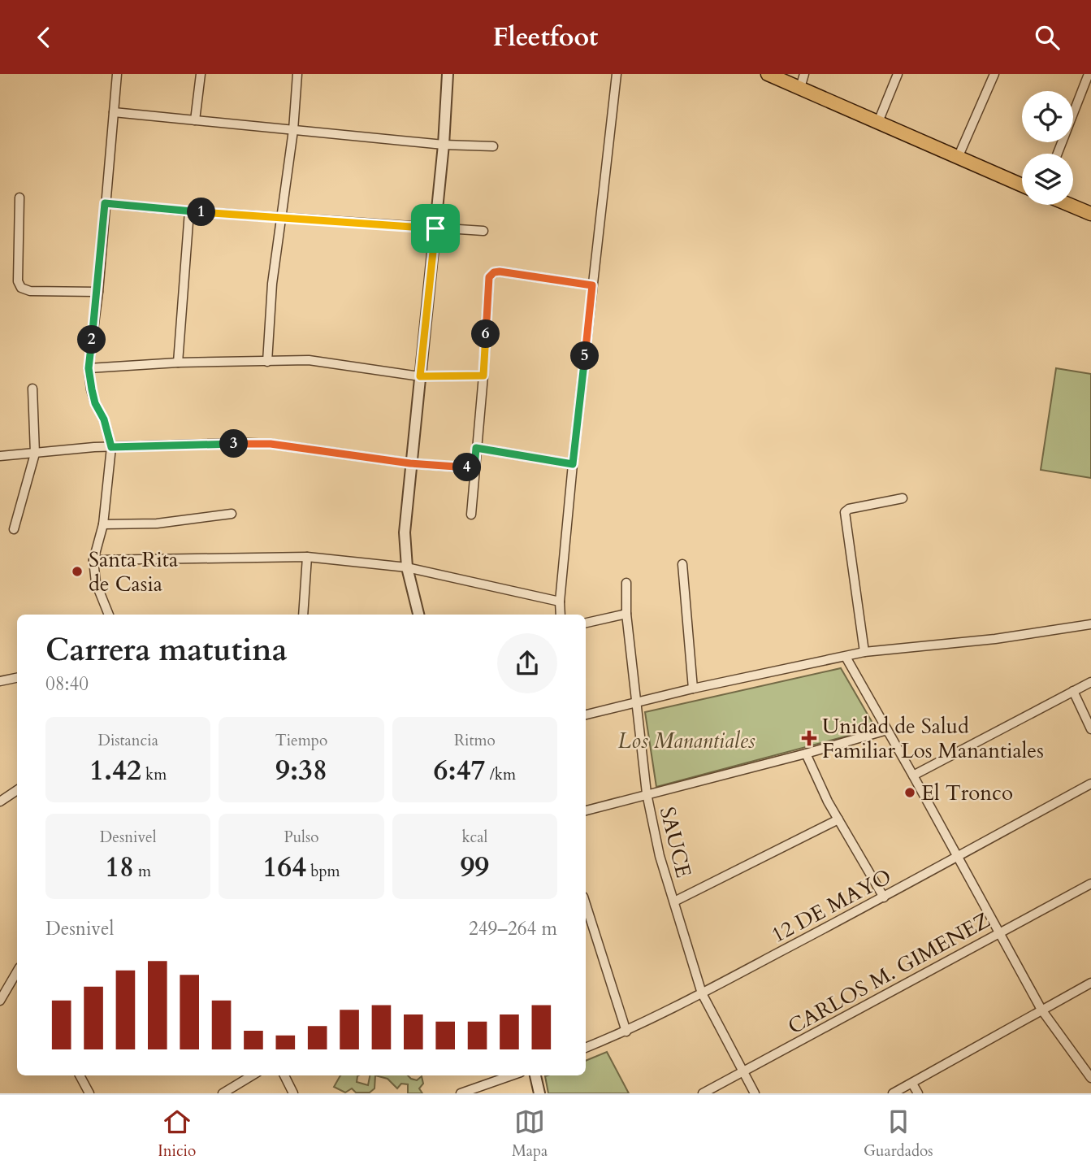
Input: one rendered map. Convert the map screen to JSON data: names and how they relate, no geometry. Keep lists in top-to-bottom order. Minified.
{"streets":{"street":["SAUCE","12 DE MAYO","CARLOS M. GIMENEZ"]},"crossings":[["SAUCE","12 DE MAYO"],["SAUCE","CARLOS M. GIMENEZ"]],"parks":["Los Manantiales"],"places":{"other":["Santa Rita de Casia","El Tronco"],"health":["Unidad de Salud Familiar Los Manantiales"]},"page":{"header":"Fleetfoot","pins":["1","6","2","5","3","4"],"heading":["Carrera matutina","08:40"],"stats":[["Distancia","1.42 km"],["Tiempo","9:38"],["Ritmo","6:47 /km"],["Desnivel","18 m"],["Pulso","164 bpm"],["kcal","99"]],"chart":["Desnivel","249–264 m"],"tabs":["Inicio","Mapa","Guardados"]}}
